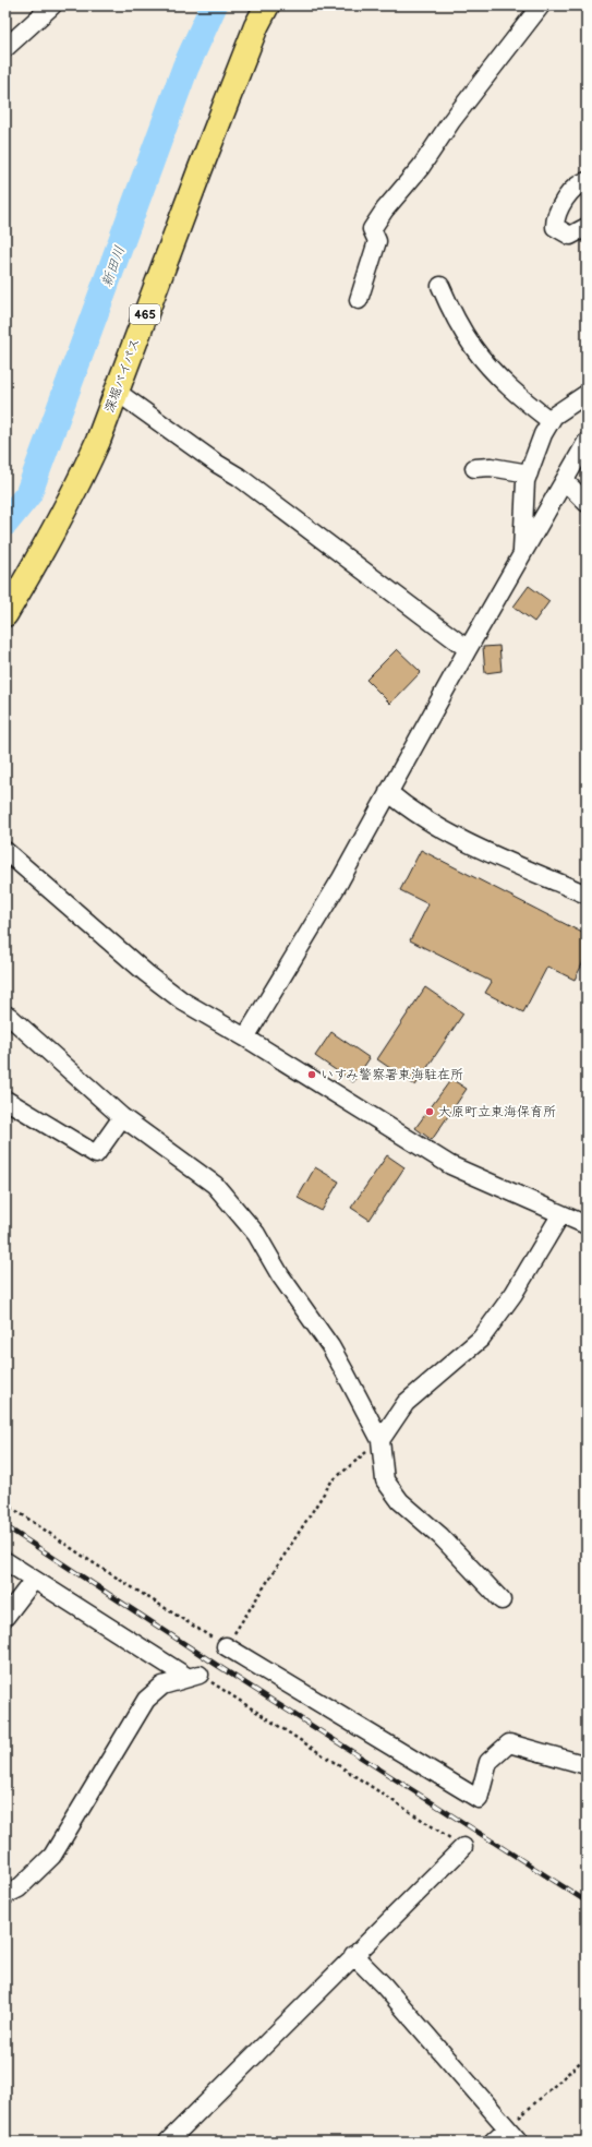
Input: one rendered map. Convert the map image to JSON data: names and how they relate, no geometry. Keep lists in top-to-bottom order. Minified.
{"streets":{"highway":["465","深堀バイパス"]},"water":["新田川"],"places":["いすみ警察署東海駐在所","大原町立東海保育所"]}
